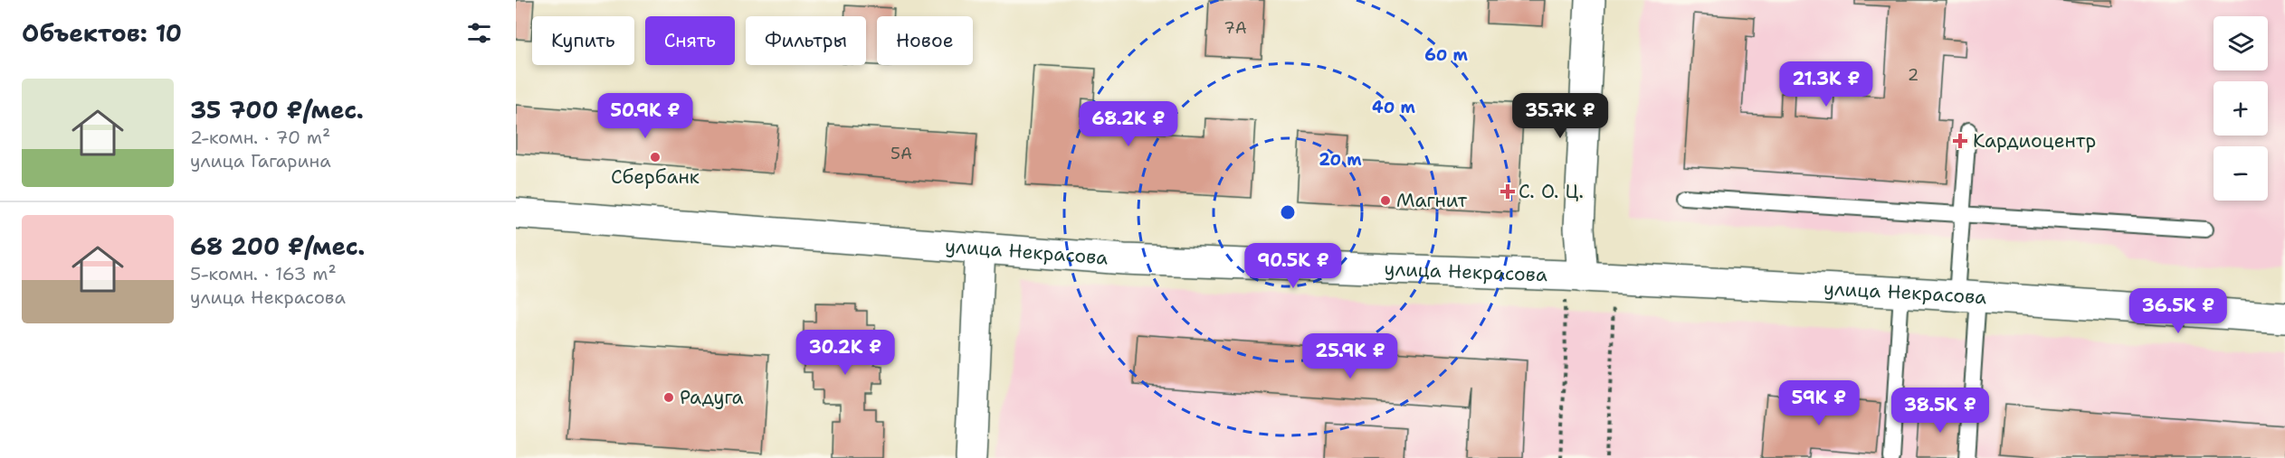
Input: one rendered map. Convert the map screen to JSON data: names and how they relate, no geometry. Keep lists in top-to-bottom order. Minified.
{"streets":{"street":["улица Некрасова"]},"places":{"health":["Кардиоцентр","С. О. Ц."],"other":["Сбербанк","Магнит","Радуга"]},"house_numbers":["7А","2","5А"],"page":{"heading":"Объектов: 10","map_buttons":["+","−"],"chip":["Купить","Снять","Фильтры","Новое"],"price":["21.3K ₽","50.9K ₽","35.7K ₽","68.2K ₽","90.5K ₽","36.5K ₽","30.2K ₽","25.9K ₽","59K ₽","38.5K ₽"],"list":[{"name":"35 700 ₽/мес.","note":"2-комн. · 70 m² · улица Гагарина"},{"name":"68 200 ₽/мес.","note":"5-комн. · 163 m² · улица Некрасова"}]},"rings":["60 m","40 m","20 m"]}
